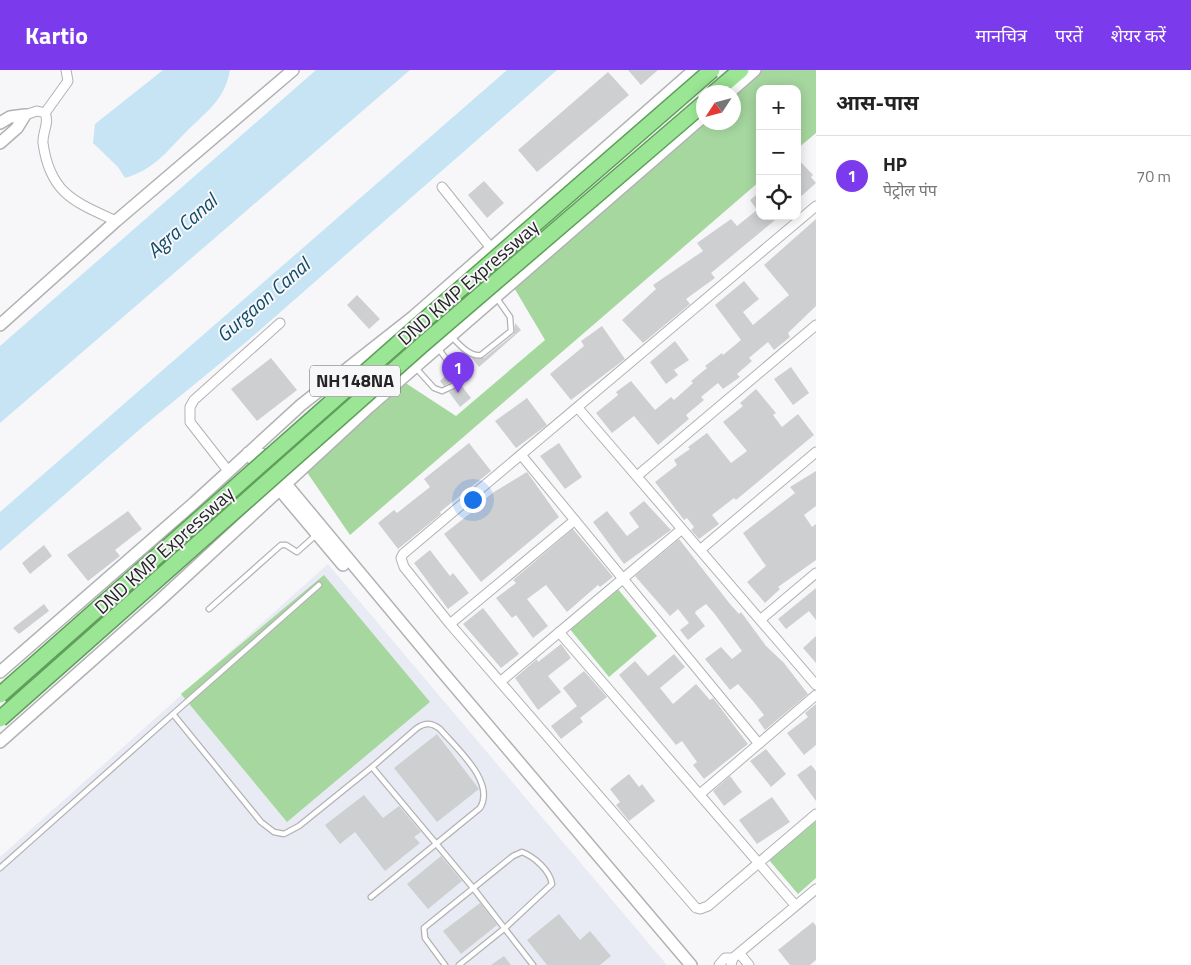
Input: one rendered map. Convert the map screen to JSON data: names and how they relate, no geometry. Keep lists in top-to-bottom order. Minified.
{"streets":{"highway":["DND KMP Expressway","NH148NA"]},"water":["Agra Canal","Gurgaon Canal"],"north":"bottom left","page":{"header":"Kartio","nav":["मानचित्र","परतें","शेयर करें"],"heading":"आस-पास","map_buttons":["+","−"],"list":[{"mark":"1","name":"HP","note":"पेट्रोल पंप","value":"70 m"}],"pins":"1"}}
